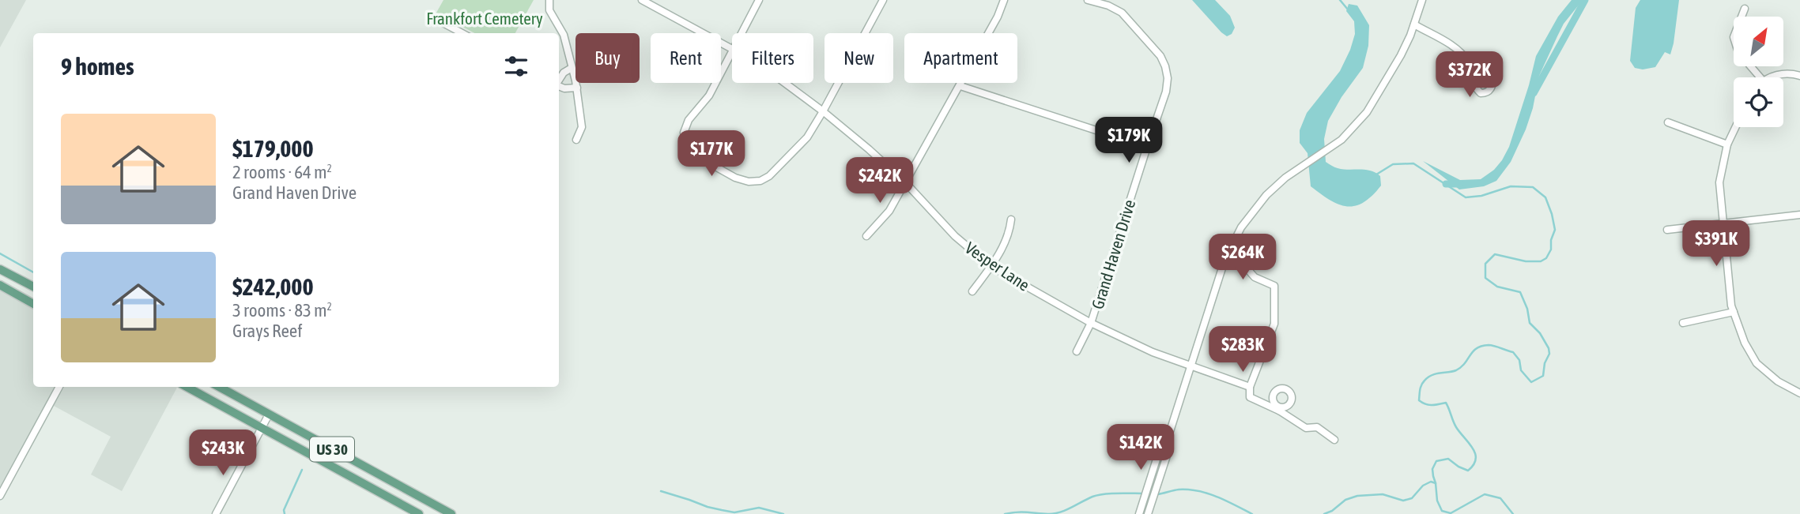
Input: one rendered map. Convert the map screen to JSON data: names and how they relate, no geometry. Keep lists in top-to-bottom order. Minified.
{"streets":{"main road":["US 30"],"street":["Grand Haven Drive","Vesper Lane"]},"crossings":[["Grand Haven Drive","Vesper Lane"]],"parks":["Frankfort Cemetery"],"north":"top right","page":{"chip":["Buy","Rent","Filters","New","Apartment"],"heading":"9 homes","price":["$372K","$179K","$177K","$242K","$391K","$264K","$283K","$142K","$243K"],"list":[{"name":"$179,000","note":"2 rooms · 64 m² · Grand Haven Drive"},{"name":"$242,000","note":"3 rooms · 83 m² · Grays Reef"}]}}
